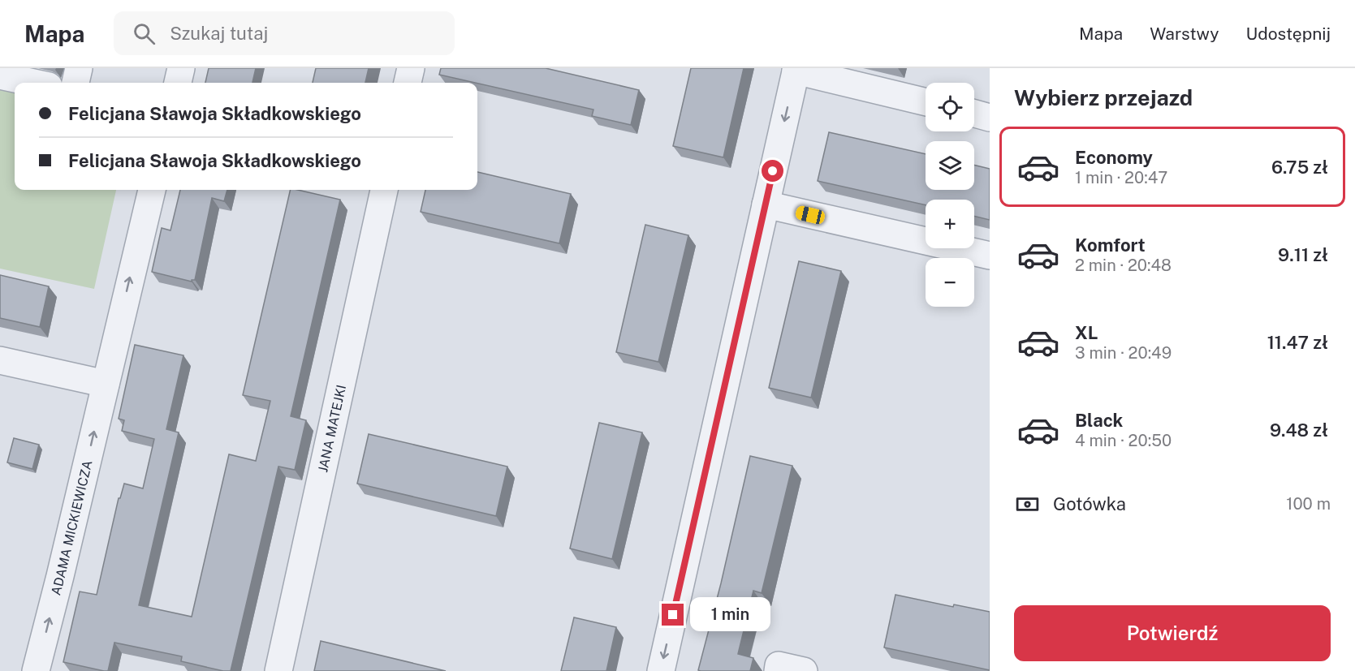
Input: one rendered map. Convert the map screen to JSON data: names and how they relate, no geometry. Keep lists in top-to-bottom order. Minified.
{"streets":{"street":["JANA MATEJKI","ADAMA MICKIEWICZA"]},"one_way":["ADAMA MICKIEWICZA"],"page":{"header":"Mapa","search":"Szukaj tutaj","nav":["Mapa","Warstwy","Udostępnij"],"heading":"Wybierz przejazd","map_buttons":["+","−"],"banner":["Felicjana Sławoja Składkowskiego","Felicjana Sławoja Składkowskiego"],"list":[{"name":"Economy","note":"1 min · 20:47","value":"6.75 zł"},{"name":"Komfort","note":"2 min · 20:48","value":"9.11 zł"},{"name":"XL","note":"3 min · 20:49","value":"11.47 zł"},{"name":"Black","note":"4 min · 20:50","value":"9.48 zł"}],"pay":["Gotówka","100 m"],"buttons":"Potwierdź","bubble":"1 min"}}
